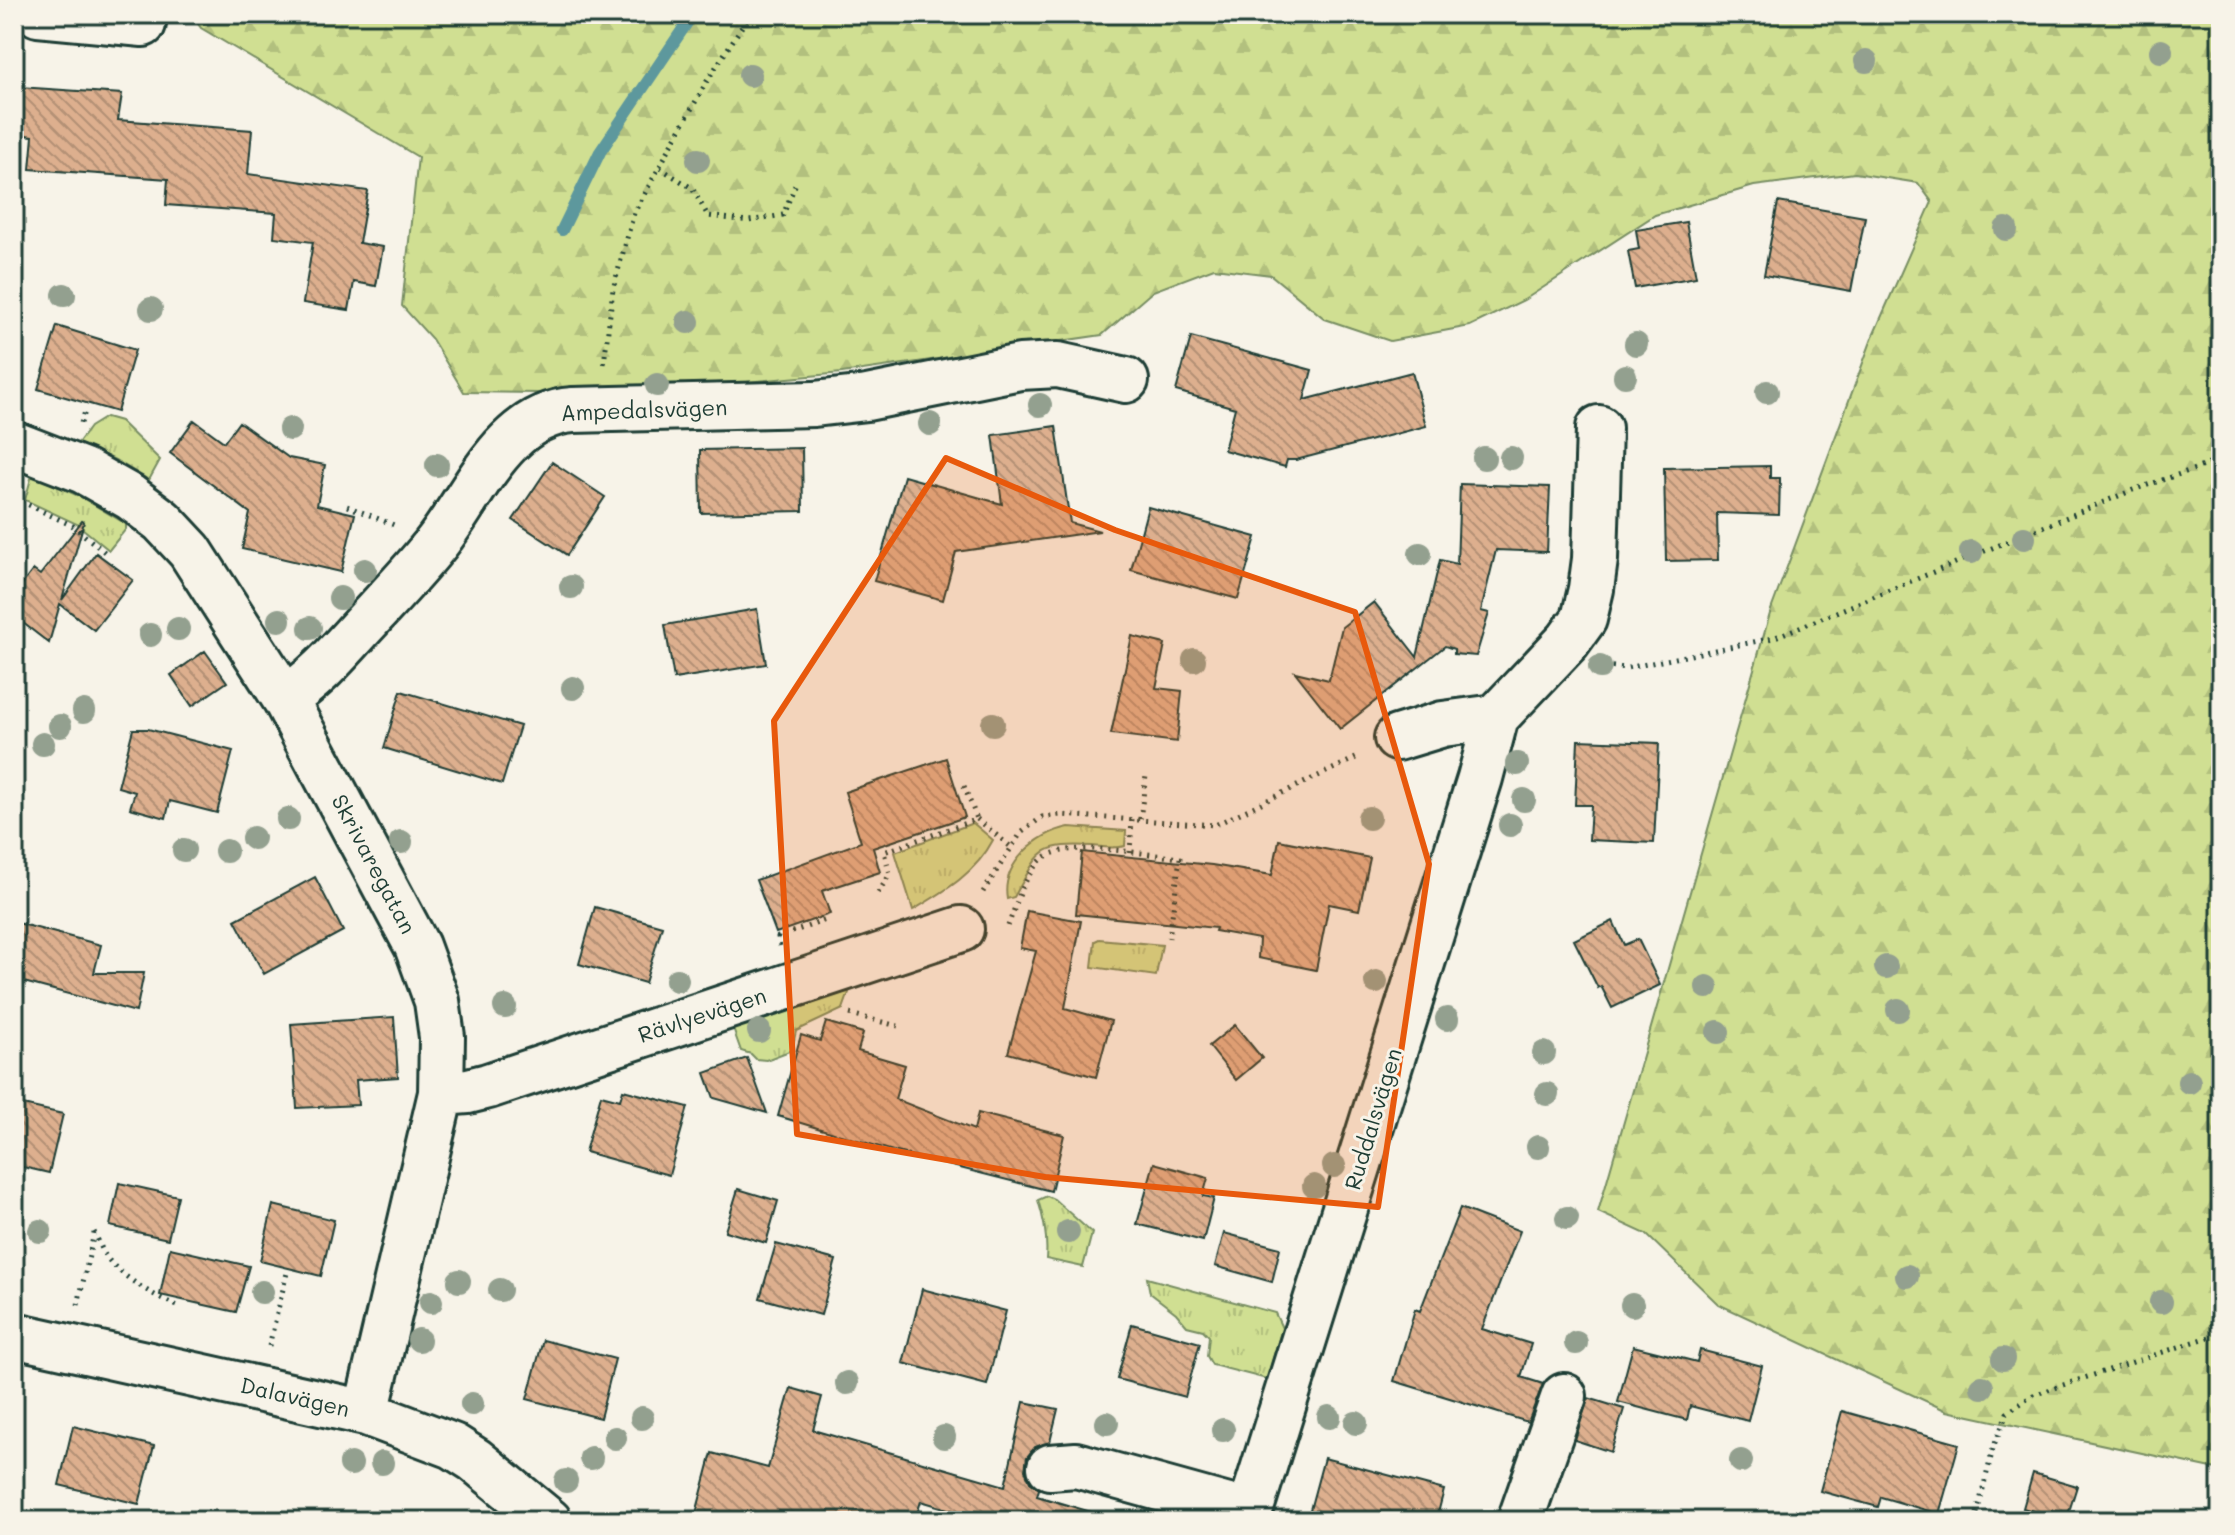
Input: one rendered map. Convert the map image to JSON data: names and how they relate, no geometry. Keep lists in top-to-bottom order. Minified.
{"streets":{"street":["Ampedalsvägen","Skrivaregatan","Rävlyevägen","Ruddalsvägen","Dalavägen"]},"crossings":[["Ampedalsvägen","Skrivaregatan"],["Skrivaregatan","Rävlyevägen"],["Skrivaregatan","Dalavägen"]]}
